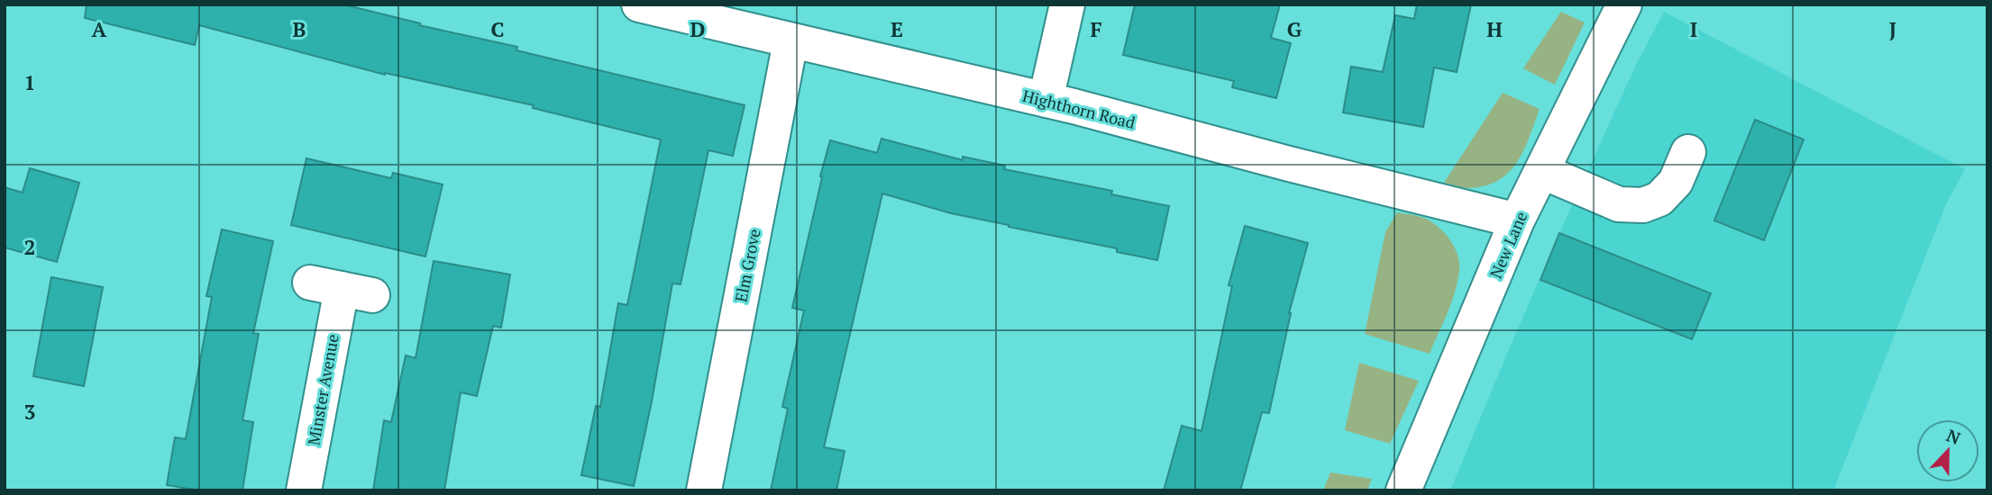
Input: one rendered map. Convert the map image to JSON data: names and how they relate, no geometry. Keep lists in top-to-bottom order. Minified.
{"streets":{"street":["Highthorn Road","New Lane","Elm Grove","Minster Avenue"]},"crossings":[["Highthorn Road","New Lane"],["Highthorn Road","Elm Grove"]],"north":"top","grid":{"columns":["A","B","C","D","E","F","G","H","I","J"],"rows":["1","2","3"]}}
